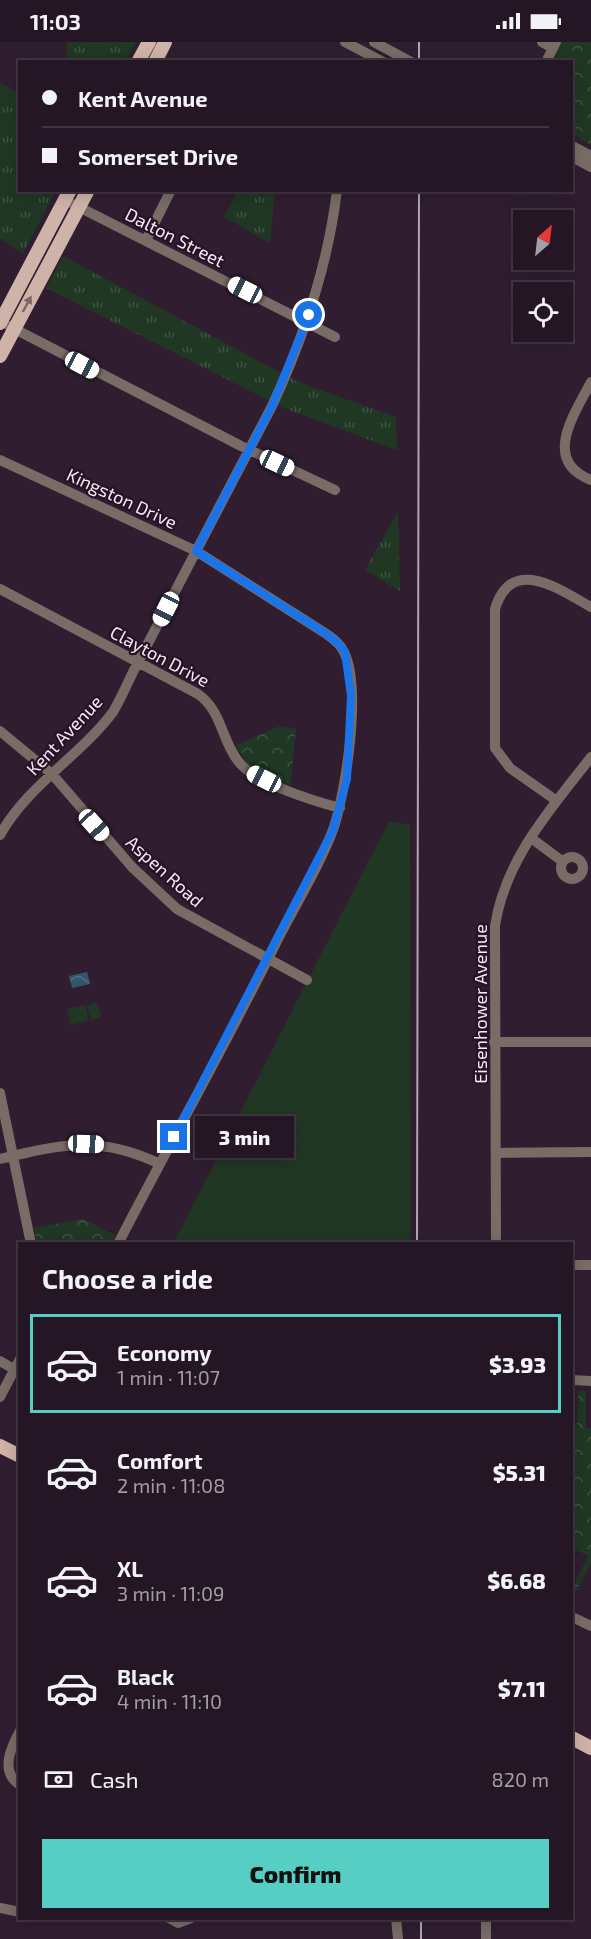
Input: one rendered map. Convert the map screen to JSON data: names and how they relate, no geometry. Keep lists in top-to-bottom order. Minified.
{"streets":{"street":["Dalton Street","Kingston Drive","Clayton Drive","Kent Avenue","Aspen Road","Eisenhower Avenue"]},"crossings":[["Dalton Street","Kent Avenue"],["Kingston Drive","Clayton Drive"],["Kingston Drive","Kent Avenue"],["Clayton Drive","Kent Avenue"],["Kent Avenue","Aspen Road"]],"north":"top right","page":{"status":"11:03","banner":["Kent Avenue","Somerset Drive"],"bubble":"3 min","heading":"Choose a ride","list":[{"name":"Economy","note":"1 min · 11:07","value":"$3.93"},{"name":"Comfort","note":"2 min · 11:08","value":"$5.31"},{"name":"XL","note":"3 min · 11:09","value":"$6.68"},{"name":"Black","note":"4 min · 11:10","value":"$7.11"}],"pay":["Cash","820 m"],"buttons":"Confirm"}}
